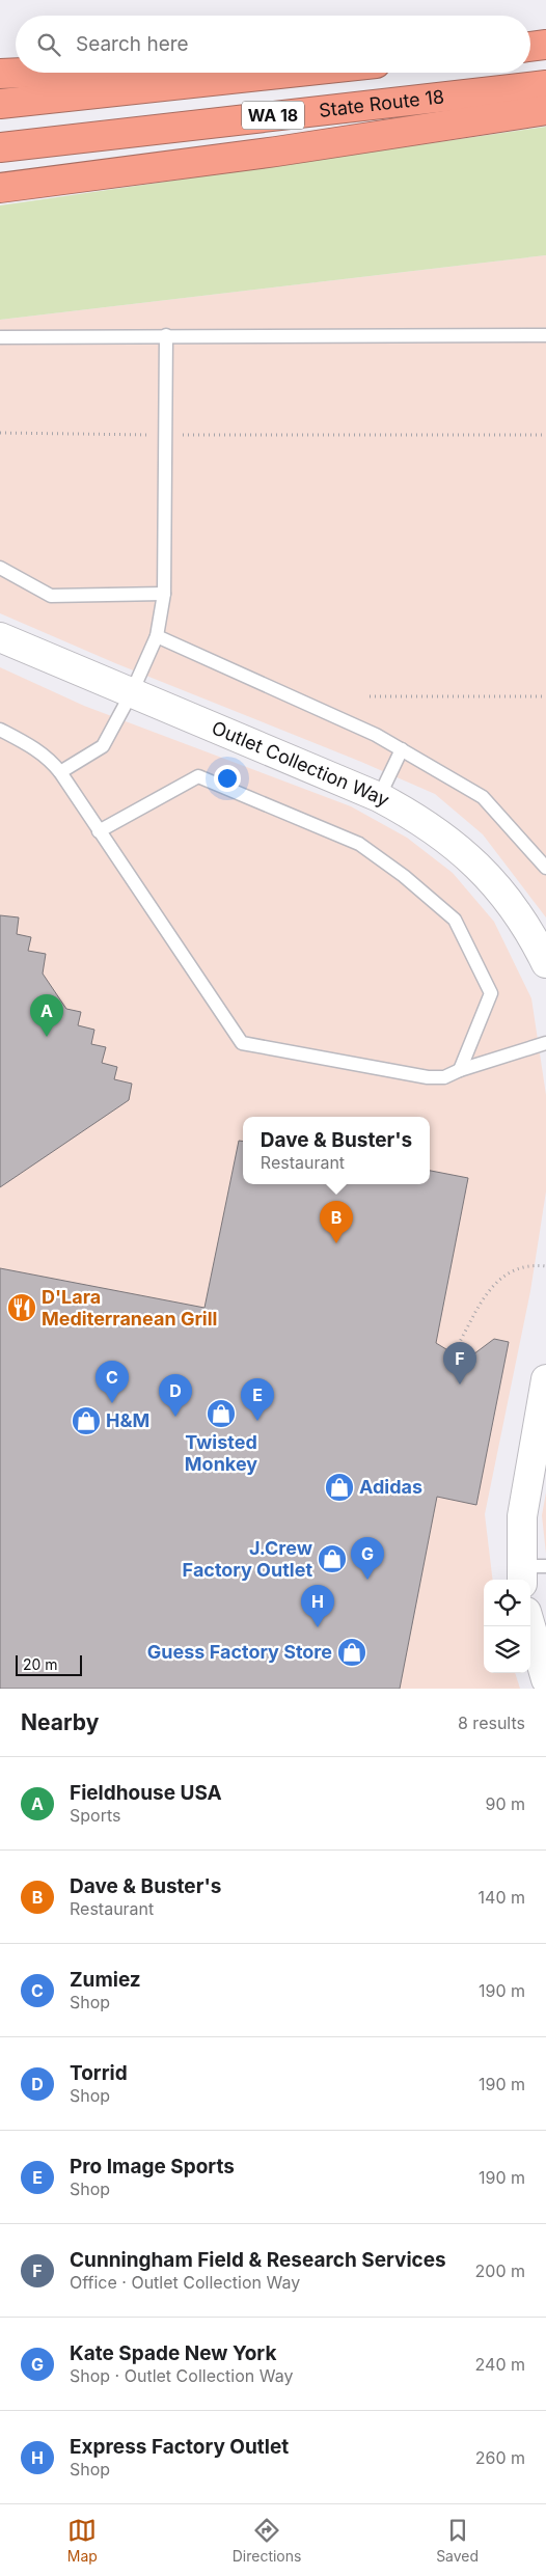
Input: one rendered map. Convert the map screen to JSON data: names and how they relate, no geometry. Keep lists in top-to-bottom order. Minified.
{"streets":{"highway":["State Route 18","WA 18"],"street":["Outlet Collection Way"]},"places":{"restaurant":["D'Lara Mediterranean Grill"],"shop":["Twisted Monkey","H&M","Adidas","J.Crew Factory Outlet","Guess Factory Store"]},"scale_bar":"20 m","page":{"search":"Search here","pins":["A","B","F","C","D","E","G","H"],"popup":["Dave & Buster's","Restaurant"],"scale":"20 m","heading":["Nearby","8 results"],"list":[{"mark":"A","name":"Fieldhouse USA","note":"Sports","value":"90 m"},{"mark":"B","name":"Dave & Buster's","note":"Restaurant","value":"140 m"},{"mark":"C","name":"Zumiez","note":"Shop","value":"190 m"},{"mark":"D","name":"Torrid","note":"Shop","value":"190 m"},{"mark":"E","name":"Pro Image Sports","note":"Shop","value":"190 m"},{"mark":"F","name":"Cunningham Field & Research Services","note":"Office · Outlet Collection Way","value":"200 m"},{"mark":"G","name":"Kate Spade New York","note":"Shop · Outlet Collection Way","value":"240 m"},{"mark":"H","name":"Express Factory Outlet","note":"Shop","value":"260 m"}],"nav":["Map","Directions","Saved"]}}
